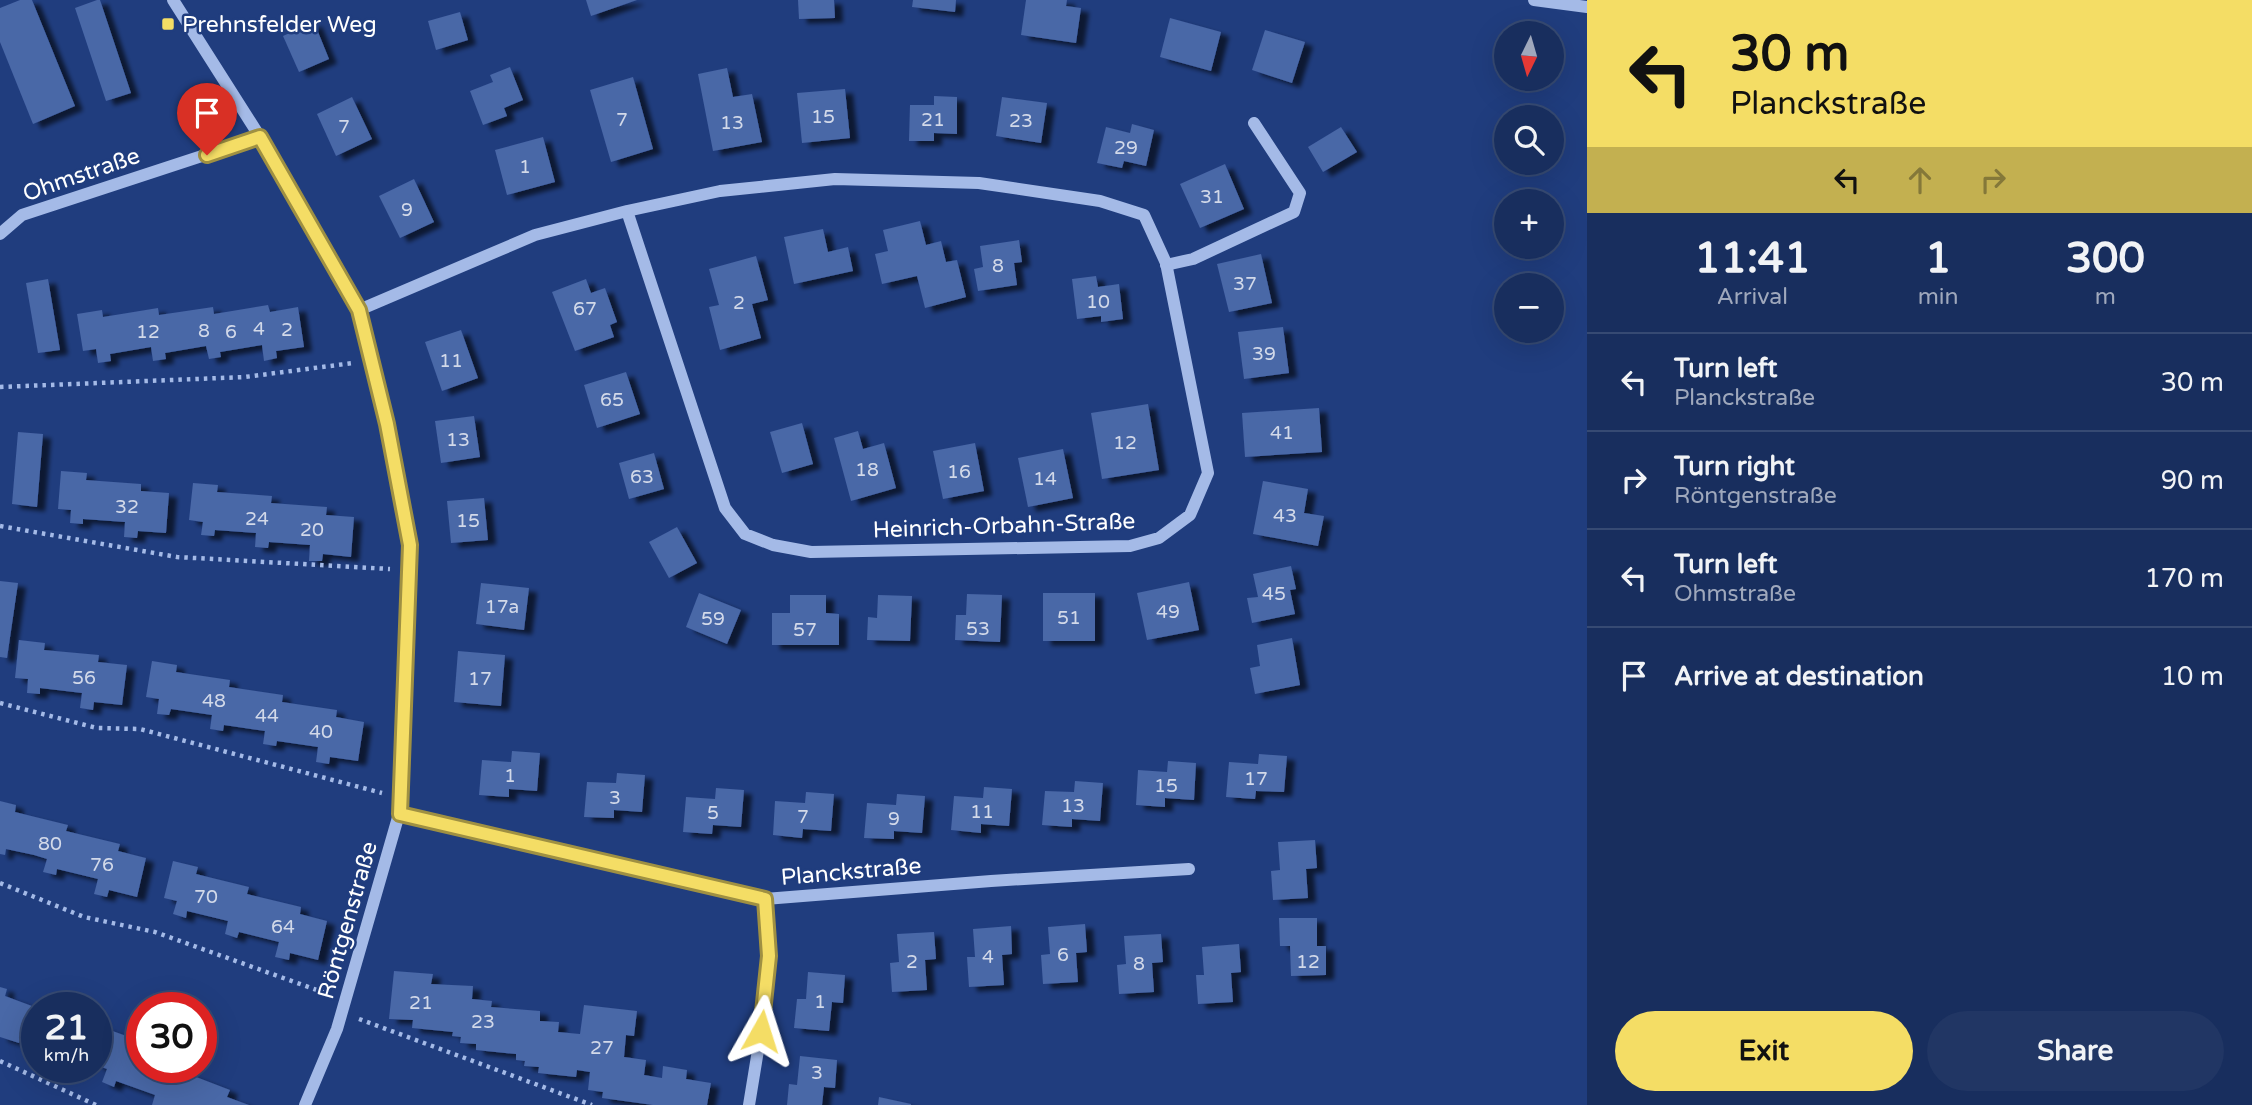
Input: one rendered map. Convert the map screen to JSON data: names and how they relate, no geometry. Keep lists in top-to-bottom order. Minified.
{"streets":{"street":["Ohmstraße","Heinrich-Orbahn-Straße","Planckstraße","Röntgenstraße"]},"crossings":[["Ohmstraße","Röntgenstraße"],["Heinrich-Orbahn-Straße","Röntgenstraße"],["Planckstraße","Röntgenstraße"]],"places":{"transit":["Prehnsfelder Weg"]},"house_numbers":["15","7","21","23","13","7","29","1","31","9","8","37","10","2","67","4","2","8","12","6","39","11","65","41","13","12","18","16","63","14","32","43","24","15","20","45","17a","49","51","59","53","57","56","17","48","44","40","1","17","15","3","13","11","5","7","9","80","76","70","64","6","4","2","12","8","1","21","23","27","3"],"north":"bottom","page":{"turn":["30 m","Planckstraße"],"map_buttons":["+","−"],"eta":["11:41","Arrival","1","min","300","m"],"list":[{"name":"Turn left","note":"Planckstraße","value":"30 m"},{"name":"Turn right","note":"Röntgenstraße","value":"90 m"},{"name":"Turn left","note":"Ohmstraße","value":"170 m"},{"name":"Arrive at destination","value":"10 m"}],"speed":"21 km/h","limit":"30","buttons":["Exit","Share"]}}
